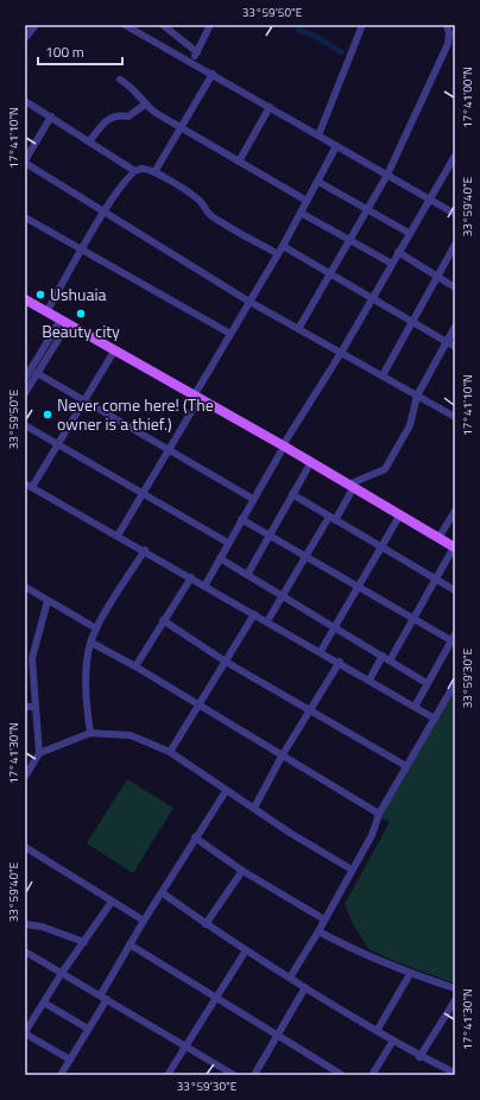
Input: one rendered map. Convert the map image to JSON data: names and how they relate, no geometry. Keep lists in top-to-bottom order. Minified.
{"places":["Ushuaia","Beauty city","Never come here! (The owner is a thief.)"],"scale_bar":"100 m","coordinates":["33°59'50\"E","17°41'00\"N","17°41'10\"N","33°59'40\"E","33°59'30\"E","17°41'30\"N"]}
